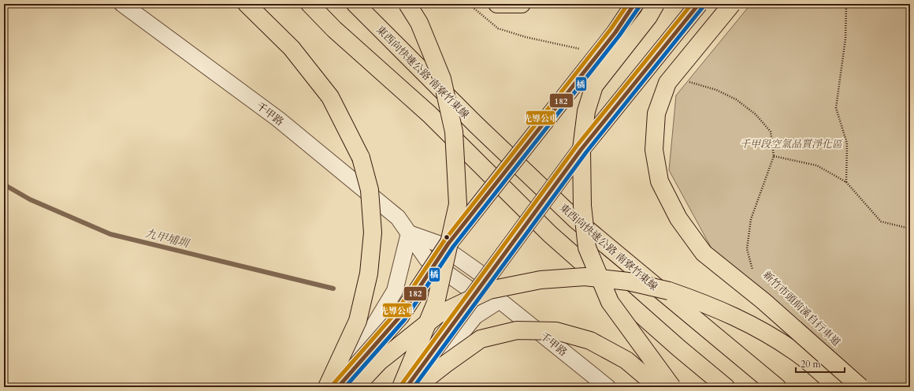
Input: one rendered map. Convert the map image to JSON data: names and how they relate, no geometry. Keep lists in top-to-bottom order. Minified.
{"streets":{"highway":["東西向快速公路 南寮竹東線"],"street":["千甲路"],"path":["新竹市頭前溪自行車道"]},"water":["九甲埔圳"],"parks":["千甲段空氣品質淨化區"],"lines":["transit line 182","transit line 先導公車","transit line 橘"],"scale_bar":"20 m"}
